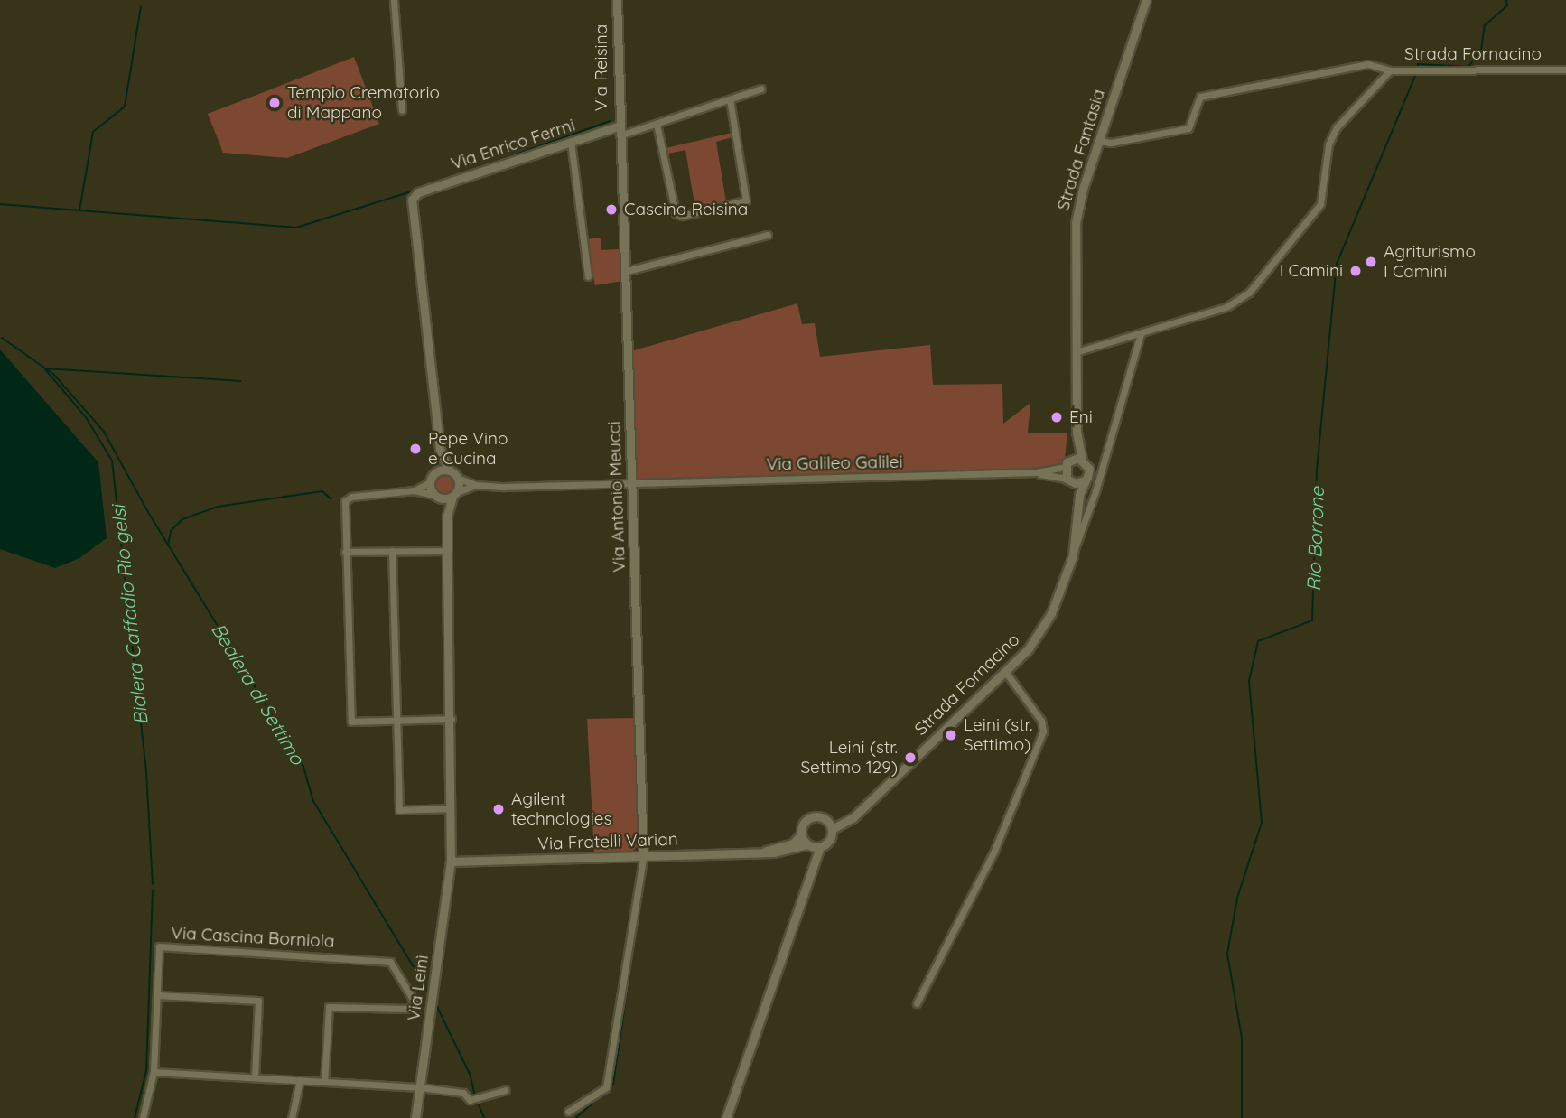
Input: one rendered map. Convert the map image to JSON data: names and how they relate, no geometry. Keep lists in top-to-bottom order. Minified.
{"streets":{"street":["Strada Fornacino","Via Reisina","Via Enrico Fermi","Strada Fantasia","Via Galileo Galilei","Via Antonio Meucci","Via Fratelli Varian","Via Cascina Borniola","Via Leinì"]},"crossings":[["Strada Fornacino","Strada Fantasia"],["Strada Fornacino","Via Galileo Galilei"],["Strada Fornacino","Via Fratelli Varian"],["Via Reisina","Via Enrico Fermi"],["Via Reisina","Via Antonio Meucci"],["Via Enrico Fermi","Via Antonio Meucci"],["Via Galileo Galilei","Via Antonio Meucci"],["Via Antonio Meucci","Via Fratelli Varian"],["Via Fratelli Varian","Via Leinì"]],"water":["Rio Borrone","Bialera Caffadio Rio gelsi","Bealera di Settimo"],"places":["Tempio Crematorio di Mappano","Cascina Reisina","Agriturismo I Camini","I Camini","Eni","Pepe Vino e Cucina","Leini (str. Settimo)","Leini (str. Settimo 129)","Agilent technologies"]}
